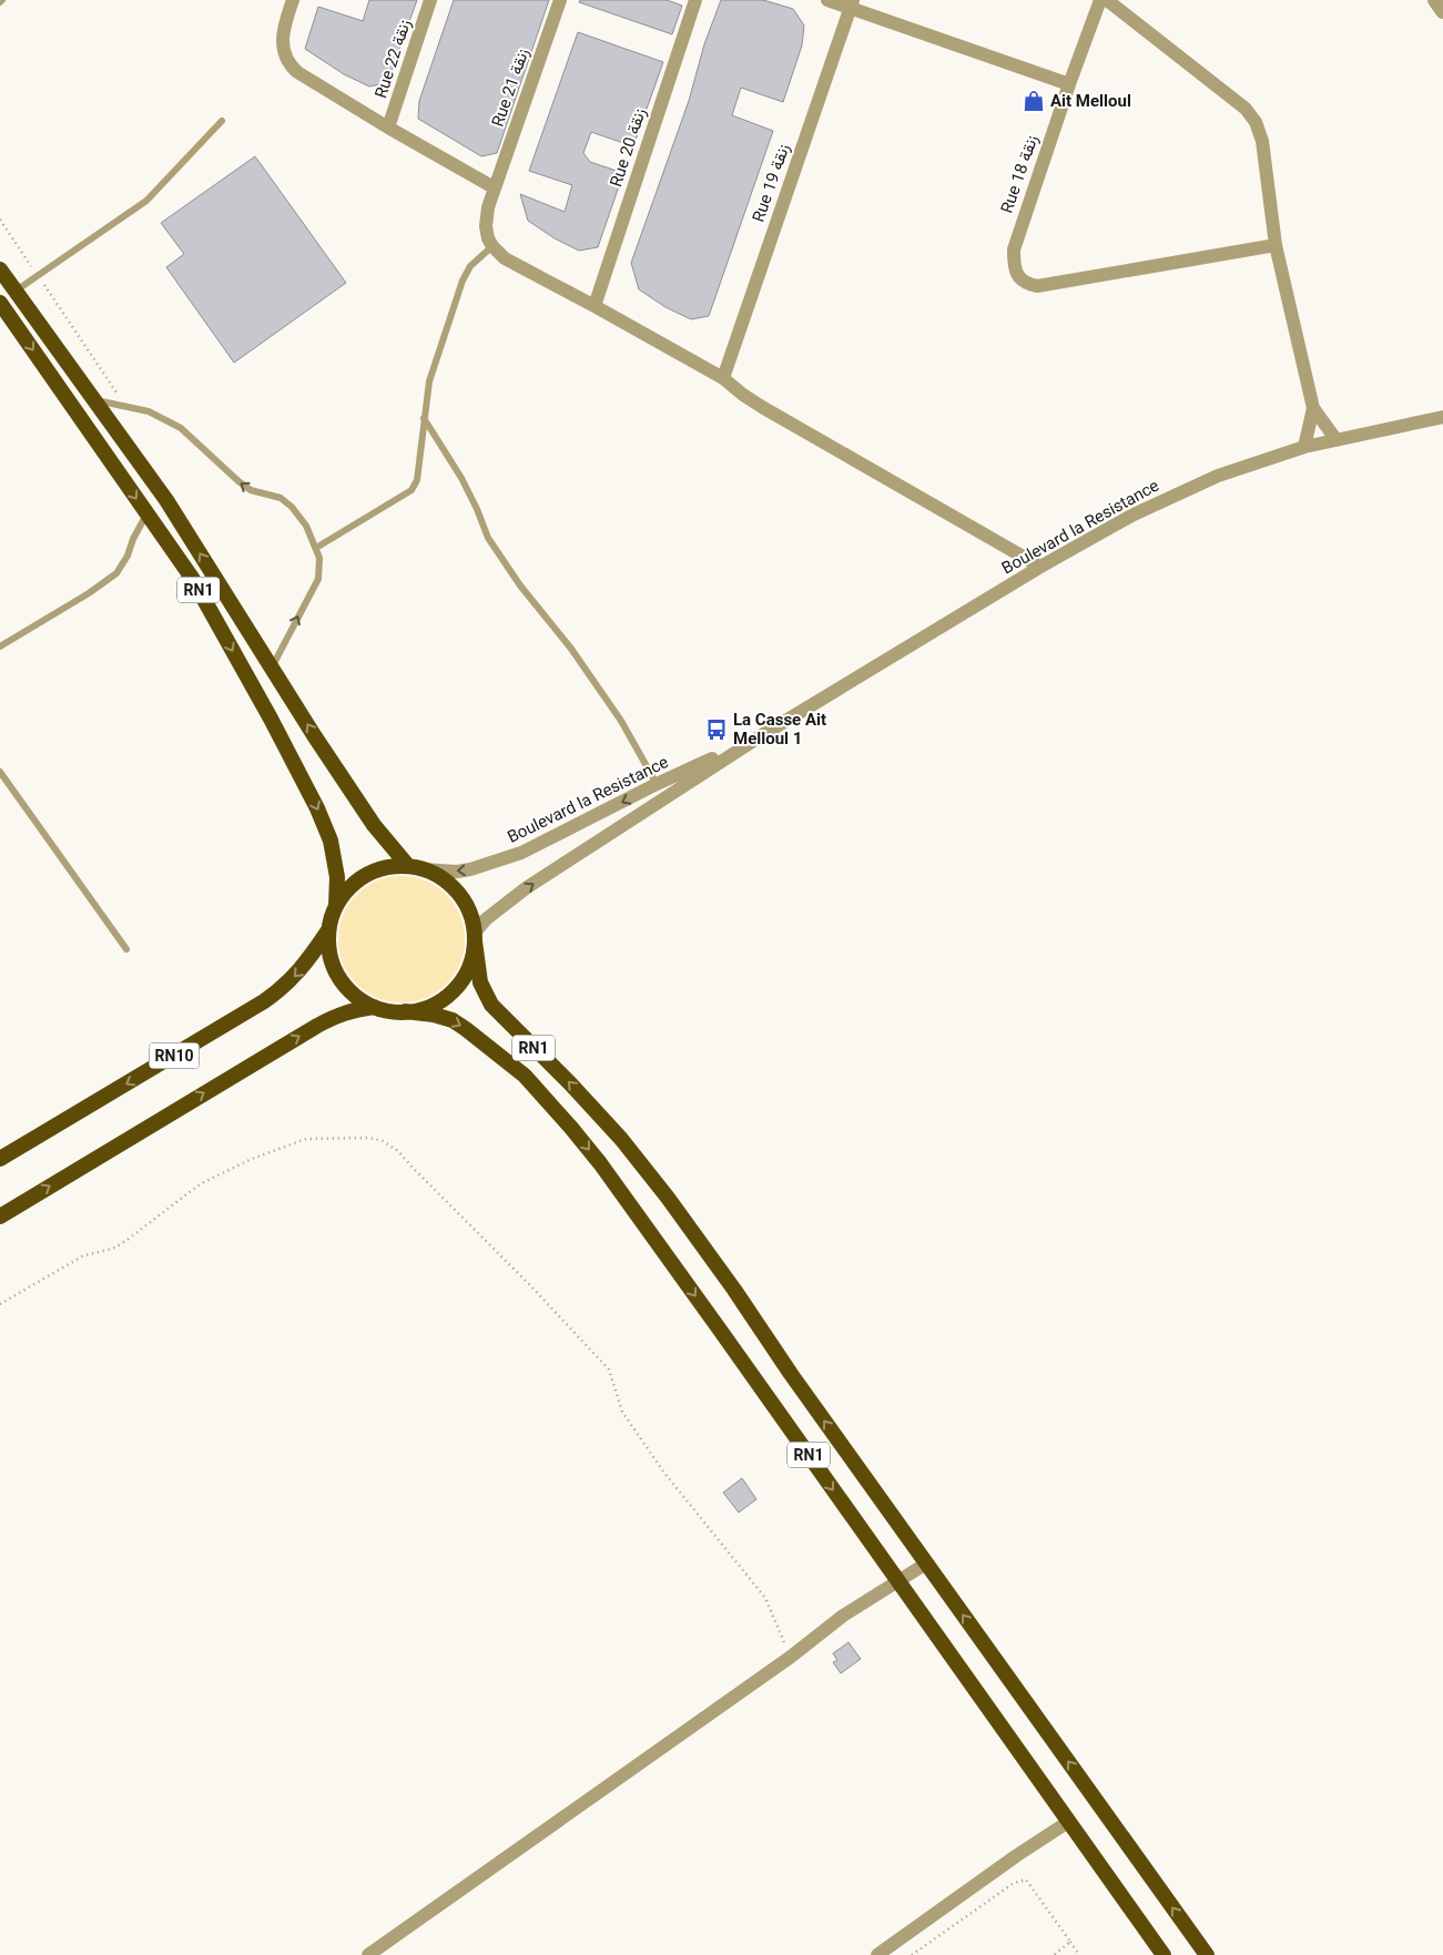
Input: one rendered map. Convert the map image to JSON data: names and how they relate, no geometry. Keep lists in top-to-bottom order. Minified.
{"streets":{"highway":["RN1","RN10"],"street":["Rue 22 زنقة","Rue 21 زنقة","Rue 20 زنقة","Rue 18 زنقة","Rue 19 زنقة","Boulevard la Resistance"]},"crossings":[["Boulevard la Resistance","RN1"],["Boulevard la Resistance","RN10"],["RN1","RN10"]],"places":{"shop":["Ait Melloul"],"bus stop":["La Casse Ait Melloul 1"]}}
